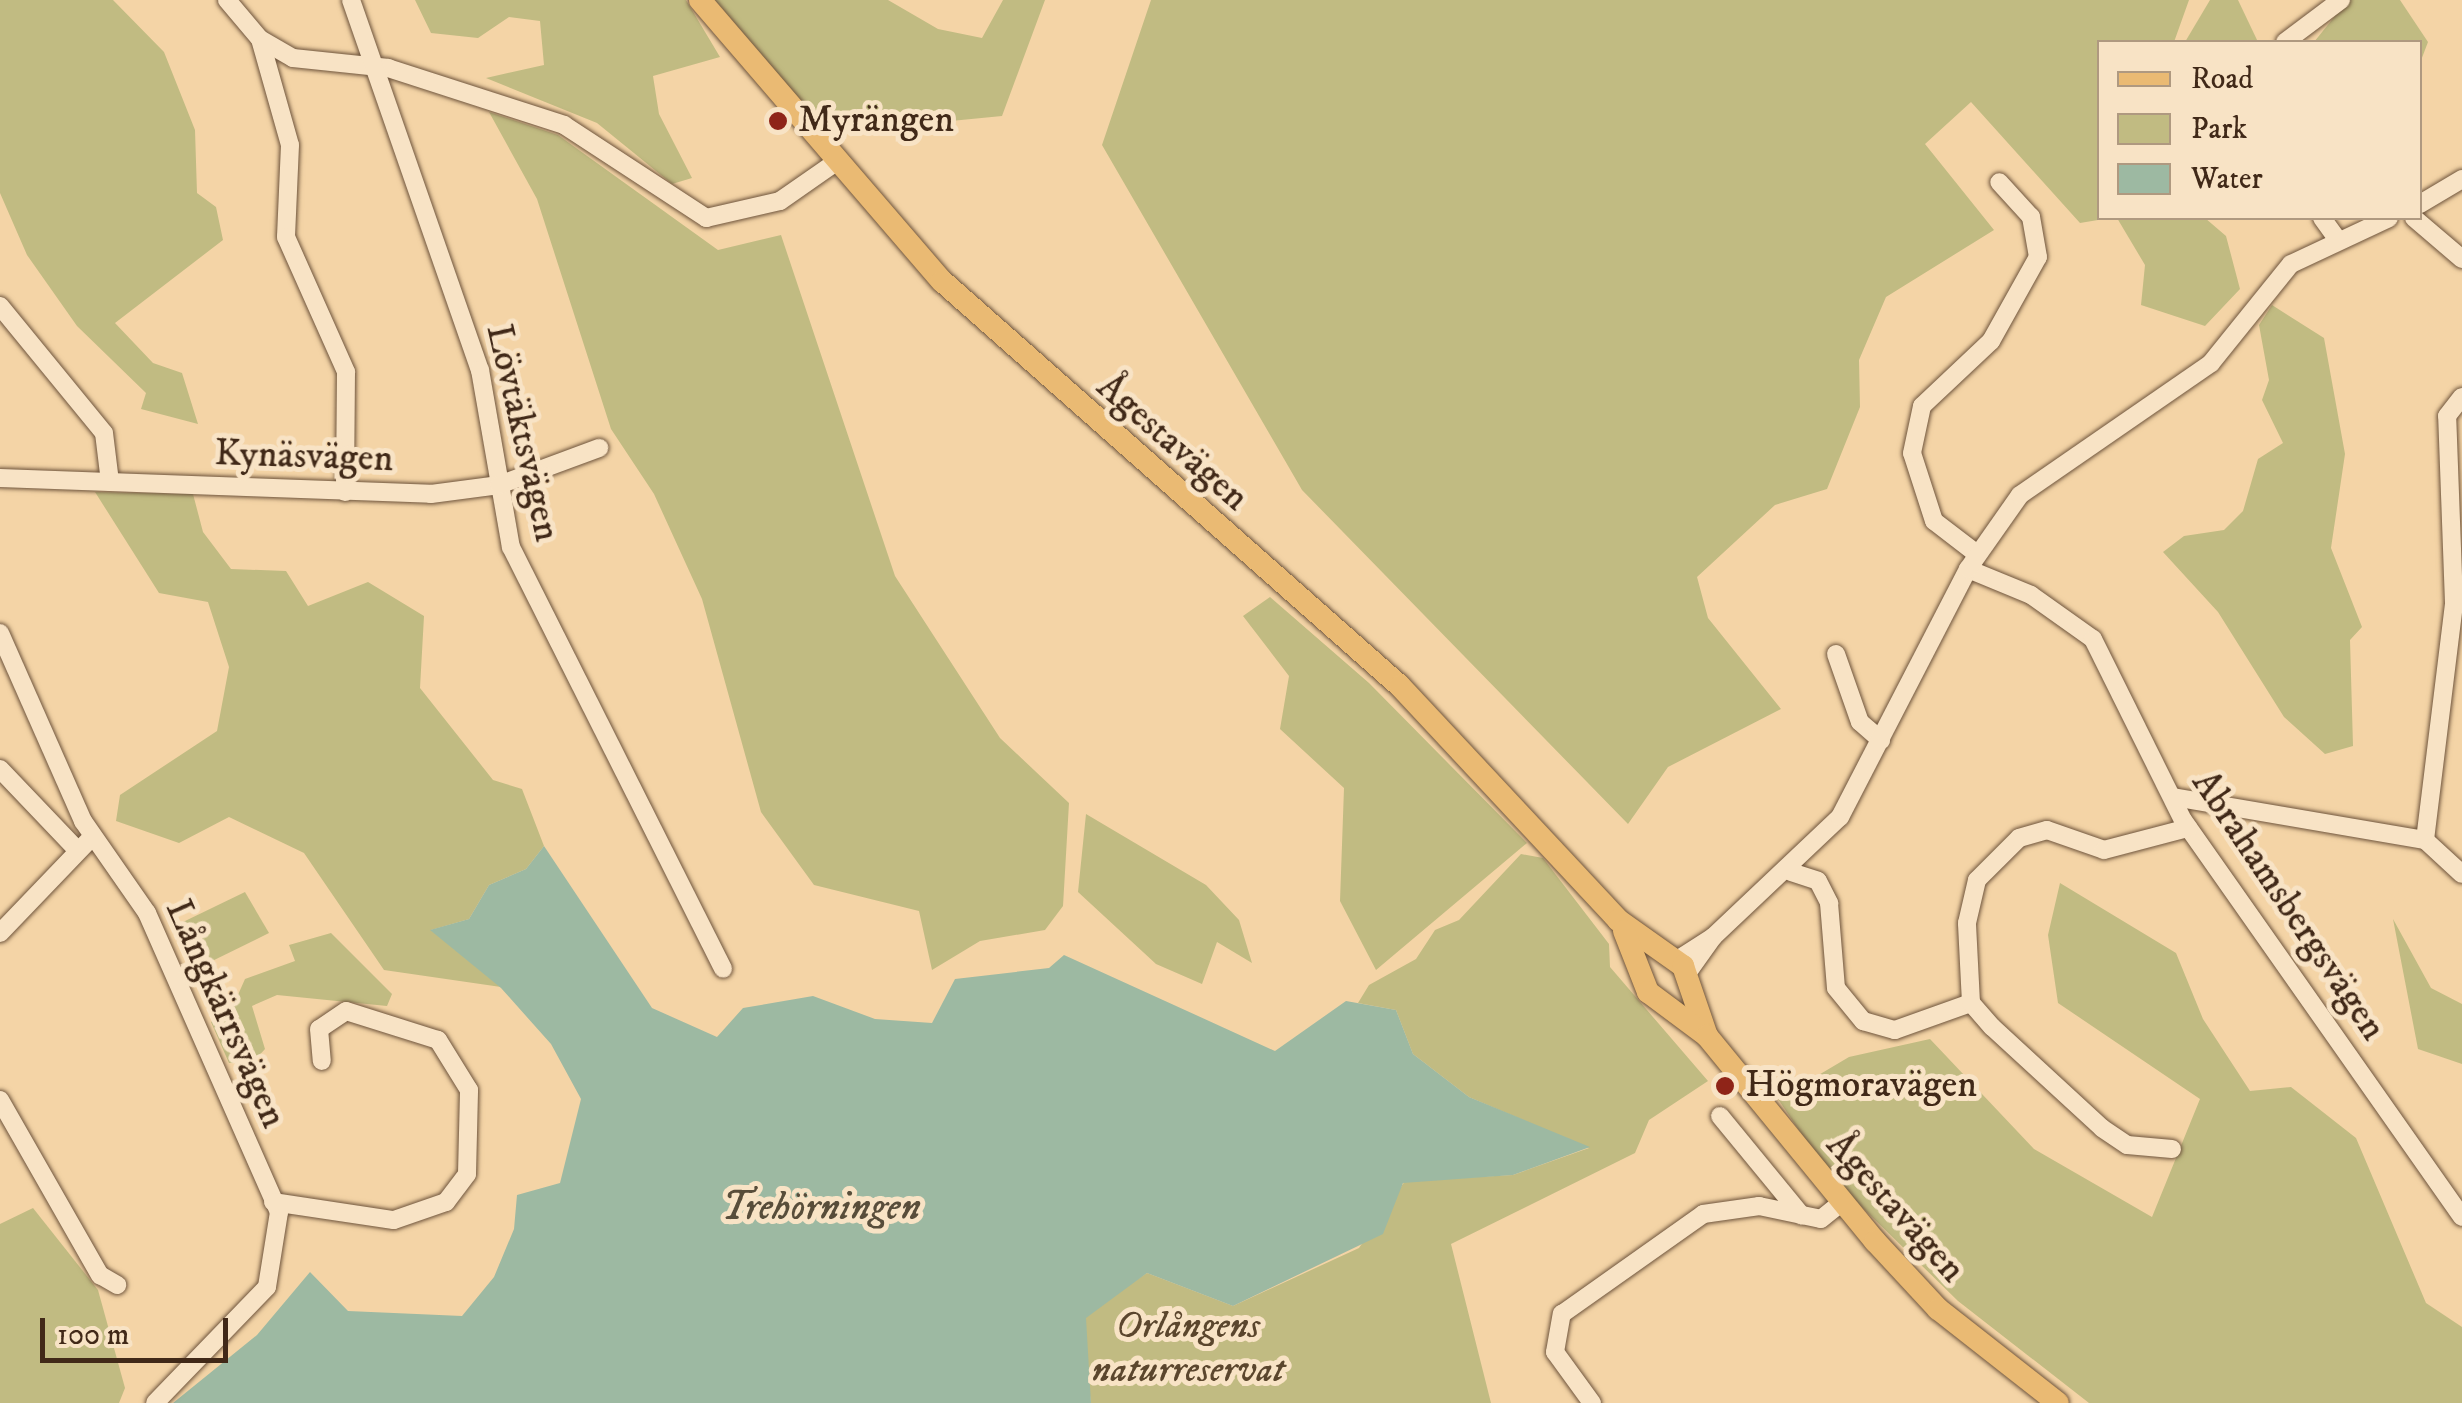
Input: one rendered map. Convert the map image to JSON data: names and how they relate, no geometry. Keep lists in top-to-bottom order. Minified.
{"streets":{"main road":["Ågestavägen"],"street":["Lövtäktsvägen","Kynäsvägen","Abrahamsbergsvägen","Långkärrsvägen"]},"crossings":[["Lövtäktsvägen","Kynäsvägen"]],"water":["Trehörningen"],"parks":["Orlångens naturreservat"],"places":["Myrängen","Högmoravägen"],"legend":["Road","Park","Water"],"scale_bar":"100 m"}
